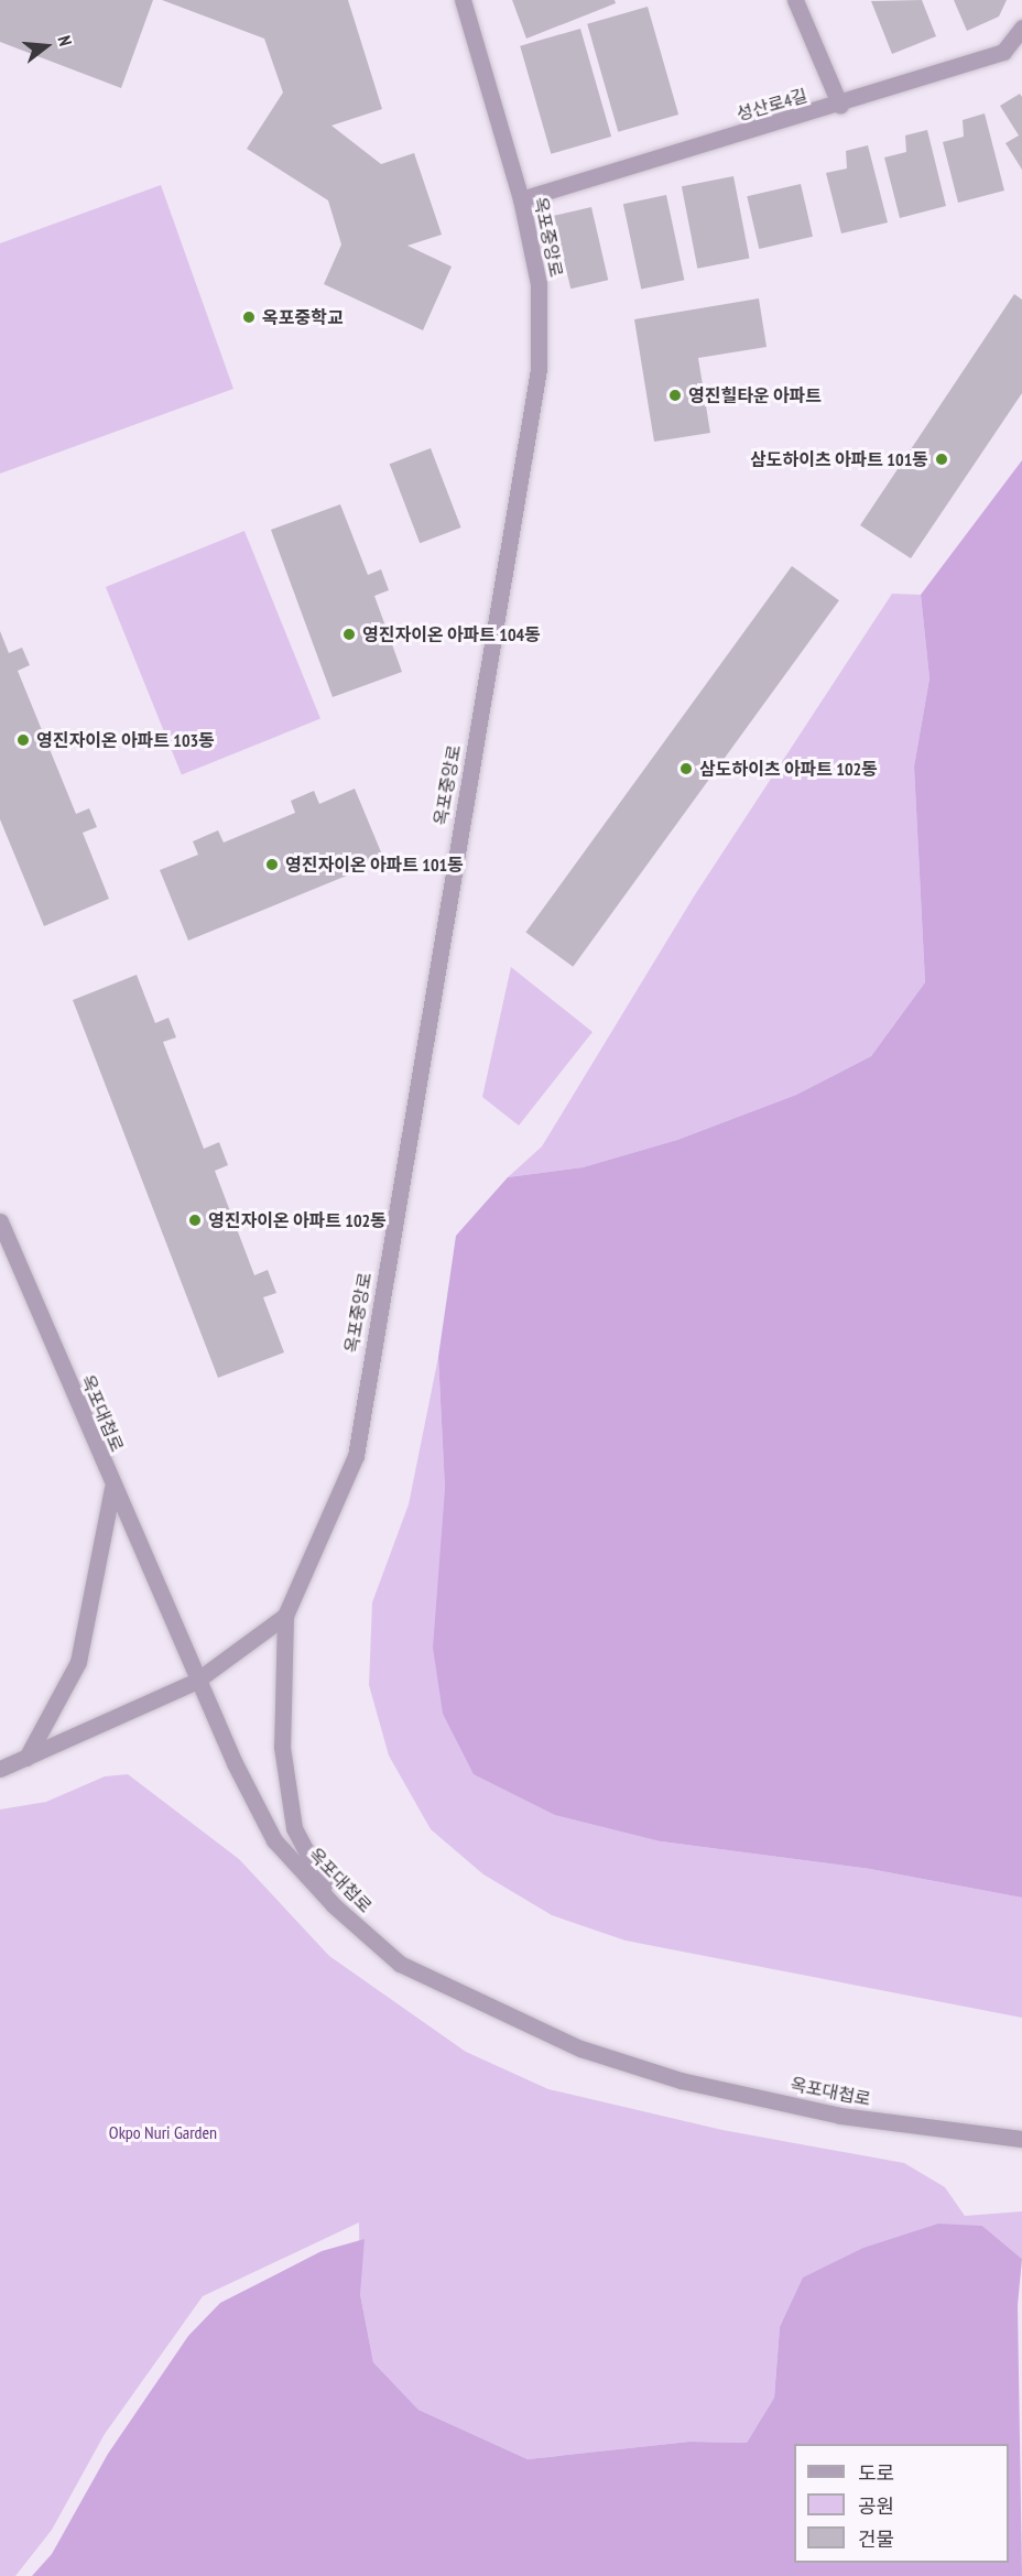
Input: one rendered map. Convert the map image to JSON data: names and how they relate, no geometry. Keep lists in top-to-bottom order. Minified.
{"streets":{"street":["성산로4길","옥포중앙로","옥포대첩로"]},"crossings":[["성산로4길","옥포중앙로"],["옥포중앙로","옥포대첩로"]],"parks":["Okpo Nuri Garden"],"places":["옥포중학교","영진힐타운 아파트","삼도하이츠 아파트 101동","영진자이온 아파트 104동","영진자이온 아파트 103동","삼도하이츠 아파트 102동","영진자이온 아파트 101동","영진자이온 아파트 102동"],"legend":["도로","공원","건물"],"north":"right"}
